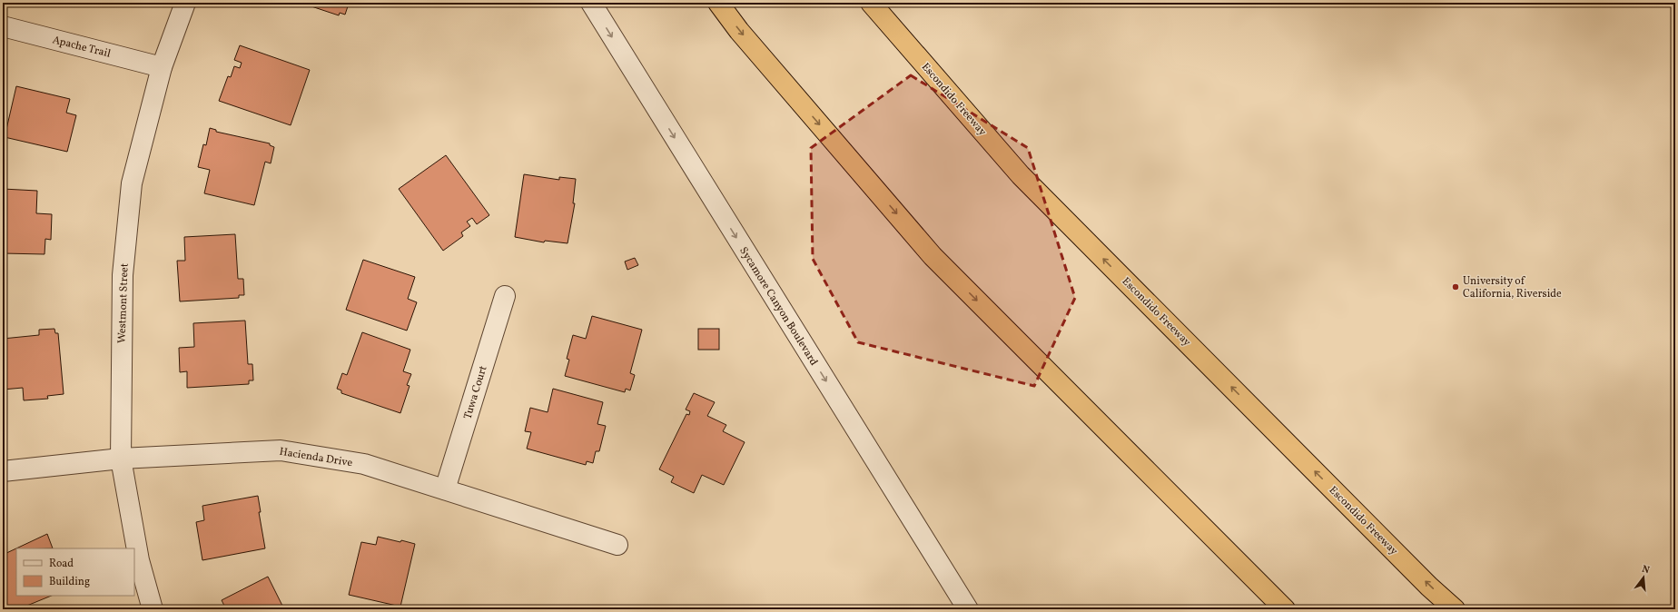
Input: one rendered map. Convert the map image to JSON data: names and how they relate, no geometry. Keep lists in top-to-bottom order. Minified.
{"streets":{"highway":["Escondido Freeway"],"street":["Apache Trail","Westmont Street","Sycamore Canyon Boulevard","Tuwa Court","Hacienda Drive"]},"crossings":[["Apache Trail","Westmont Street"],["Westmont Street","Hacienda Drive"],["Tuwa Court","Hacienda Drive"]],"one_way":["Sycamore Canyon Boulevard"],"places":["University of California, Riverside"],"legend":["Road","Building"],"north":"top"}
